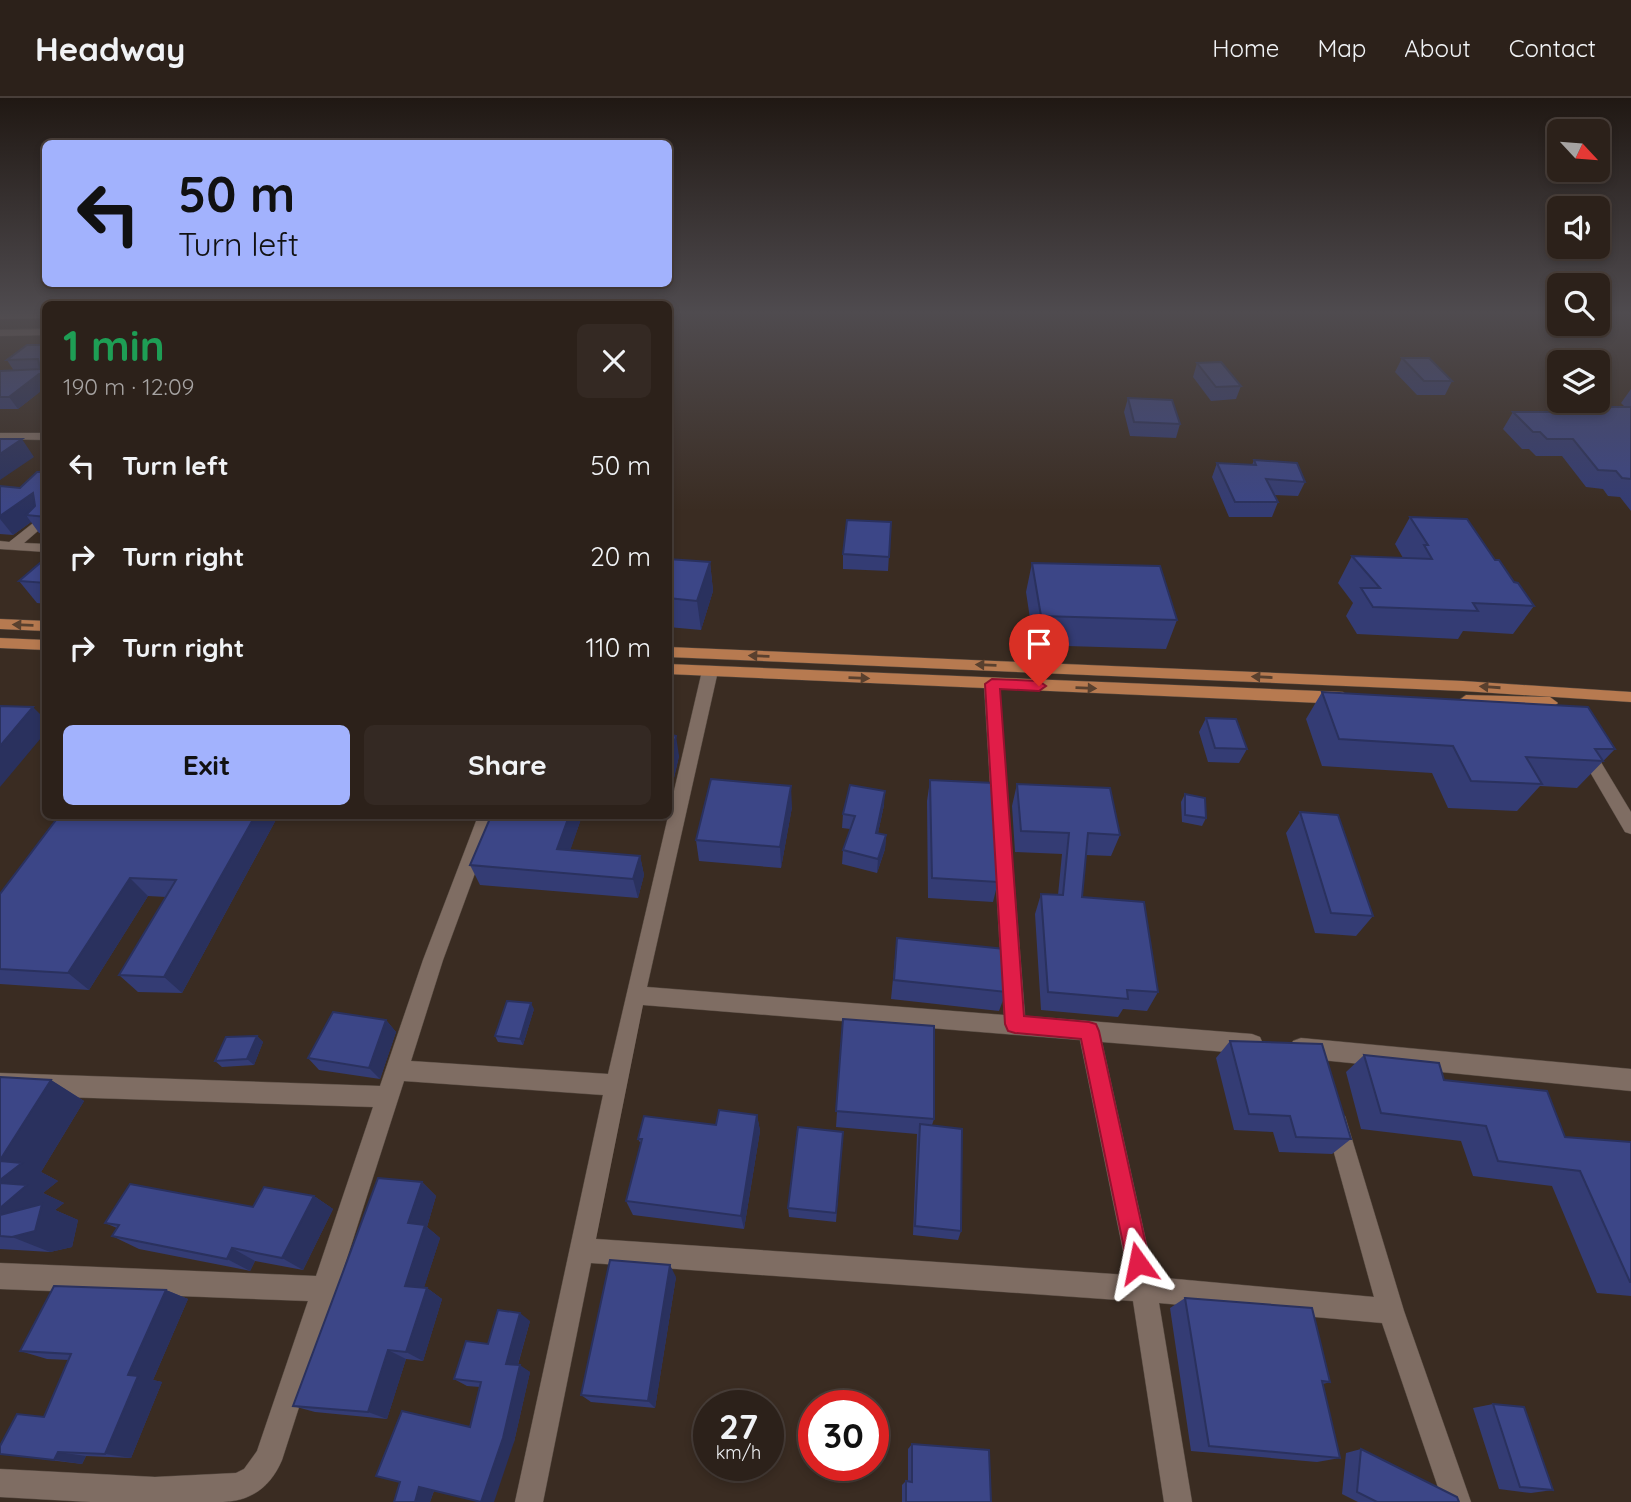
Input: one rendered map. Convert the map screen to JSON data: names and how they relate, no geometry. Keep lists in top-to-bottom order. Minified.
{"north":"bottom right","page":{"header":"Headway","nav":["Home","Map","About","Contact"],"turn":["50 m","Turn left"],"heading":["1 min","190 m · 12:09"],"list":[{"name":"Turn left","value":"50 m"},{"name":"Turn right","value":"20 m"},{"name":"Turn right","value":"110 m"}],"buttons":["Exit","Share"],"speed":"27 km/h","limit":"30"}}
